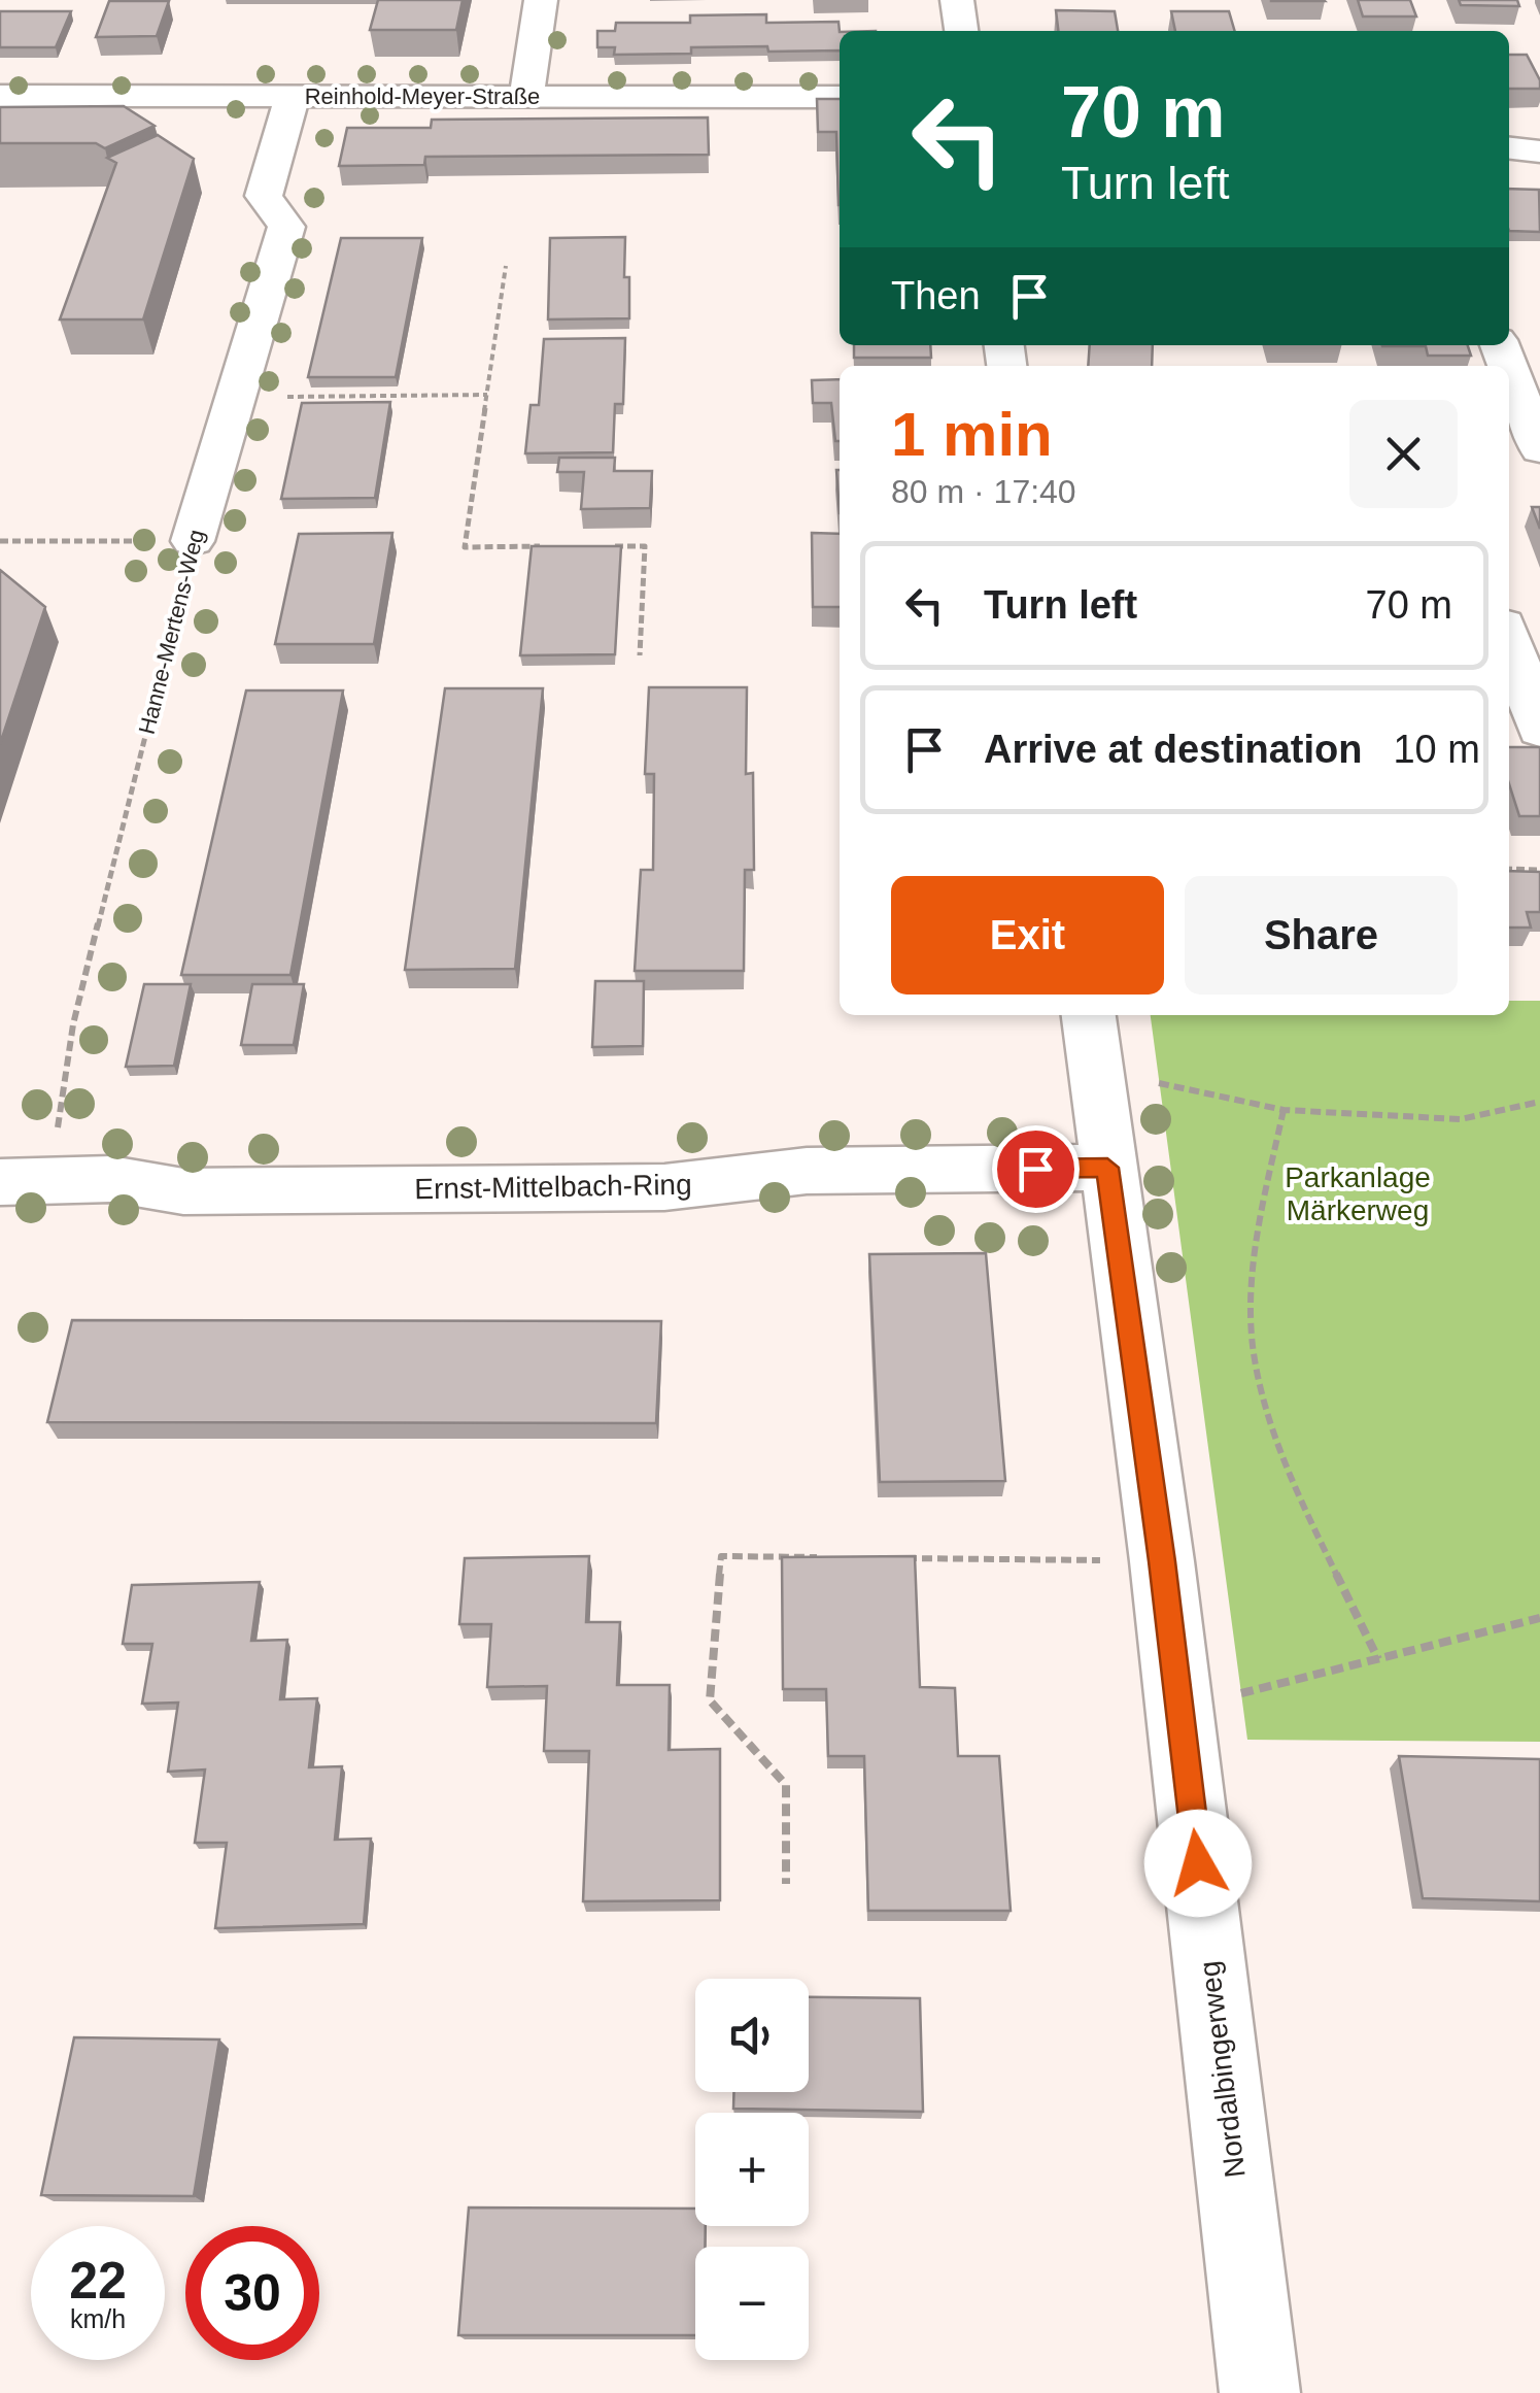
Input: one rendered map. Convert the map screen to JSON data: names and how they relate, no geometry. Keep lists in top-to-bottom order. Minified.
{"streets":{"street":["Reinhold-Meyer-Straße","Hanne-Mertens-Weg","Ernst-Mittelbach-Ring","Nordalbingerweg"]},"crossings":[["Reinhold-Meyer-Straße","Hanne-Mertens-Weg"],["Hanne-Mertens-Weg","Ernst-Mittelbach-Ring"],["Ernst-Mittelbach-Ring","Nordalbingerweg"]],"parks":["Parkanlage Märkerweg"],"page":{"turn":["70 m","Turn left"],"then":"Then","heading":["1 min","80 m · 17:40"],"list":[{"name":"Turn left","value":"70 m"},{"name":"Arrive at destination","value":"10 m"}],"buttons":["Exit","Share"],"map_buttons":["+","−"],"speed":"22 km/h","limit":"30"}}
